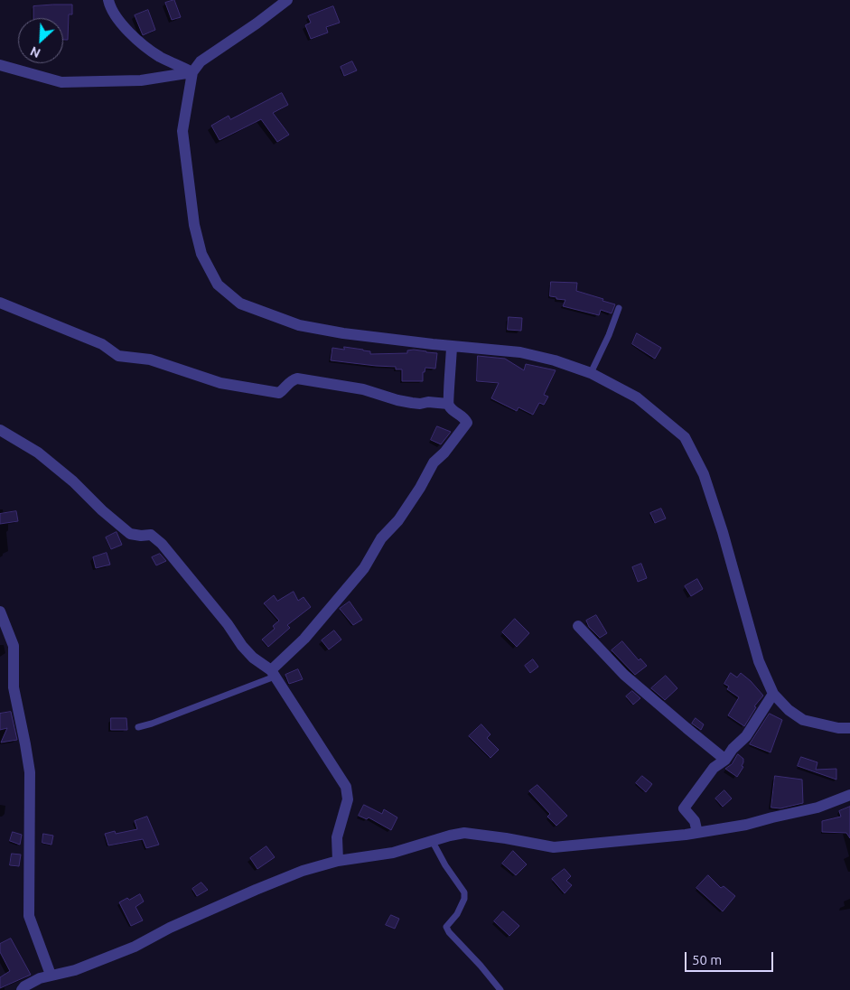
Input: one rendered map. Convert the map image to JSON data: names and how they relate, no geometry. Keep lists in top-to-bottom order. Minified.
{"scale_bar":"50 m","north":"bottom left"}
